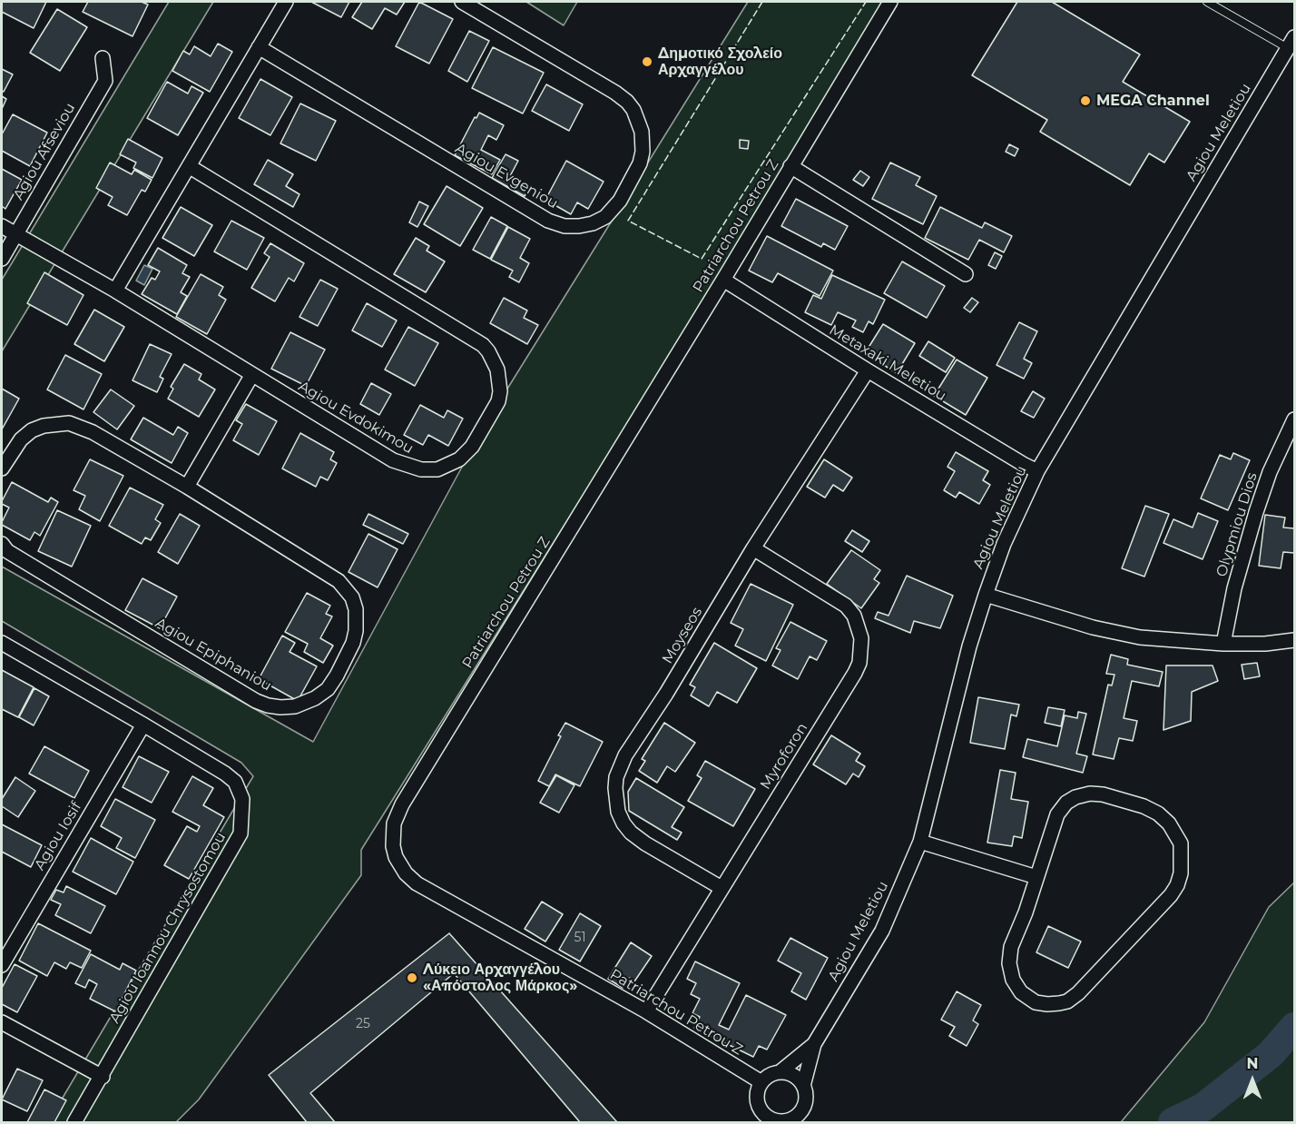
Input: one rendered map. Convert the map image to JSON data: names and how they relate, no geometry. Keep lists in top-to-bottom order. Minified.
{"streets":{"street":["Agiou Meletiou","Agiou Afseviou","Agiou Evgeniou","Patriarchou Petrou Z","Metaxaki Meletiou","Agiou Evdokimou","Olypmiou Dios","Moyseos","Agiou Epiphaniou","Myroforon","Agiou Iosif","Agiou Ioannou Chrysostomou"]},"crossings":[["Agiou Meletiou","Patriarchou Petrou Z"],["Agiou Meletiou","Metaxaki Meletiou"],["Agiou Afseviou","Agiou Evdokimou"],["Patriarchou Petrou Z","Metaxaki Meletiou"],["Patriarchou Petrou Z","Myroforon"],["Metaxaki Meletiou","Moyseos"],["Moyseos","Myroforon"],["Agiou Iosif","Agiou Ioannou Chrysostomou"]],"places":["Δημοτικό Σχολείο Αρχαγγέλου","MEGA Channel","Λύκειο Αρχαγγέλου «Απόστολος Μάρκος»"],"house_numbers":["51","25"],"north":"top"}
